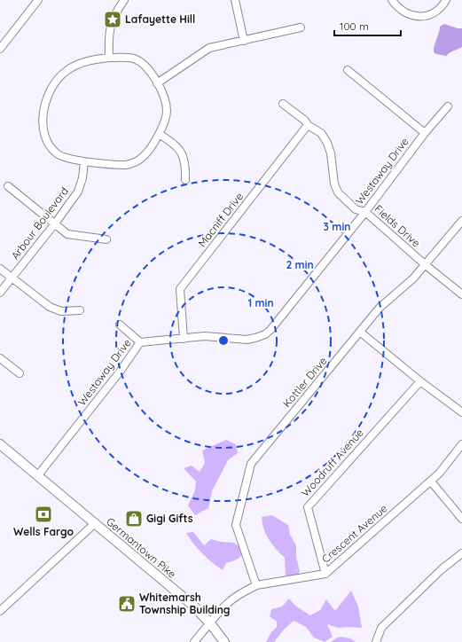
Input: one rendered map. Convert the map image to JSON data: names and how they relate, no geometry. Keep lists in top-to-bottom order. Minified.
{"streets":{"main road":["Germantown Pike"],"street":["Westaway Drive","Macniff Drive","Arbour Boulevard","Fields Drive","Kottler Drive","Woodruff Avenue","Crescent Avenue"]},"crossings":[["Westaway Drive","Macniff Drive"],["Westaway Drive","Fields Drive"],["Westaway Drive","Germantown Pike"],["Macniff Drive","Fields Drive"],["Fields Drive","Kottler Drive"],["Kottler Drive","Crescent Avenue"],["Woodruff Avenue","Crescent Avenue"],["Crescent Avenue","Germantown Pike"]],"places":{"place":["Lafayette Hill"],"bank":["Wells Fargo"],"shop":["Gigi Gifts"],"public building":["Whitemarsh Township Building"]},"scale_bar":"100 m","rings":["3 min","2 min","1 min"]}
